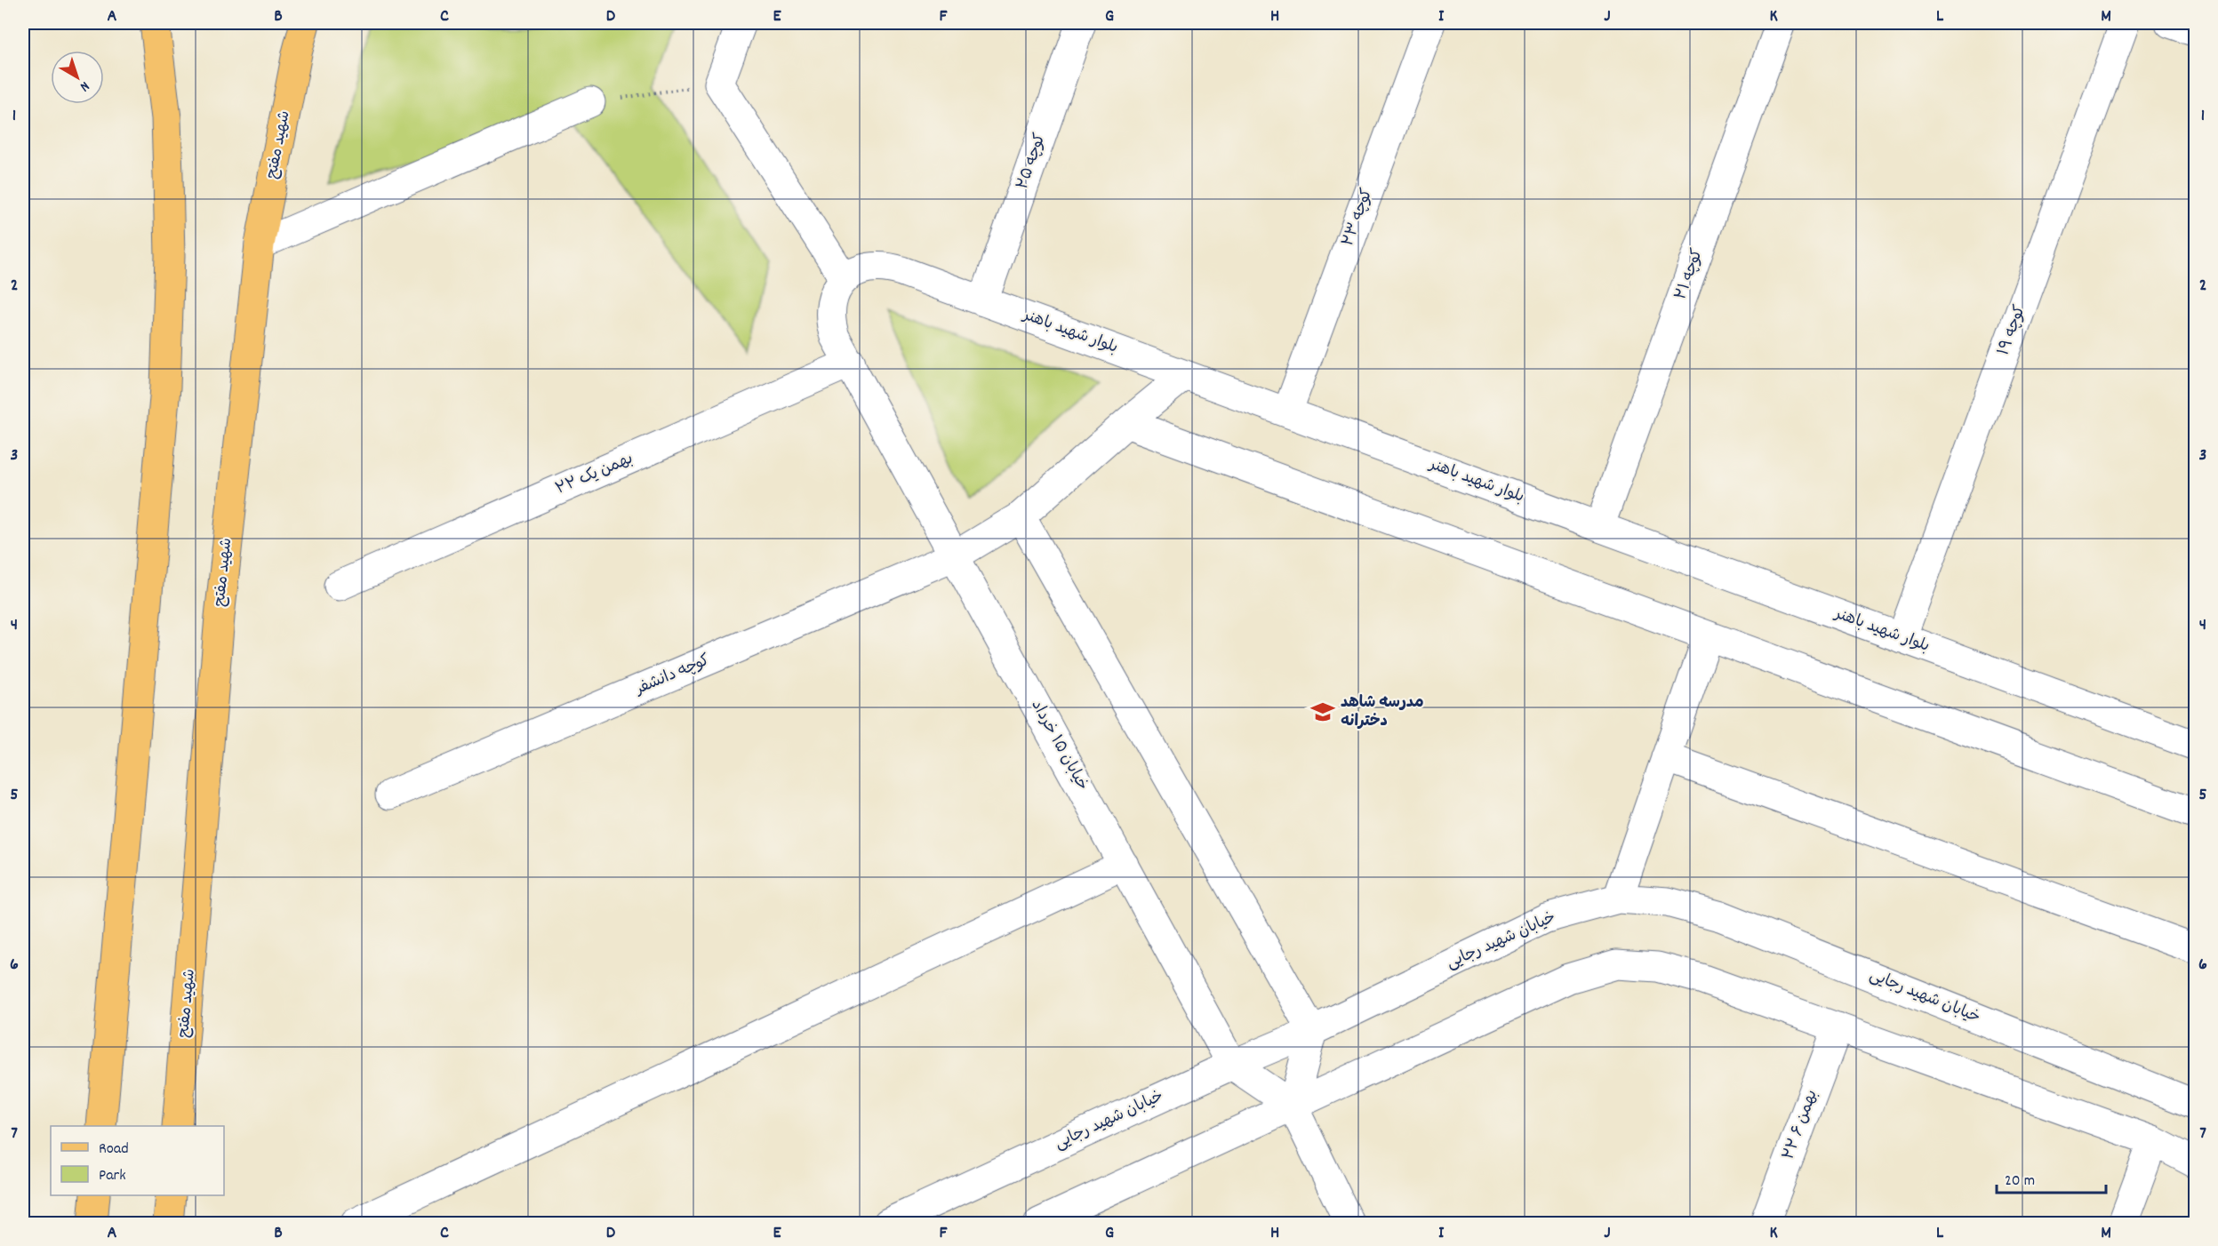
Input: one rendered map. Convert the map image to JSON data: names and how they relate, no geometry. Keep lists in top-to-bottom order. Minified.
{"streets":{"main road":["شهید مفتح"],"street":["کوچه ۲۵","کوچه ۲۳","کوچه ۲۱","کوچه ۱۹","بلوار شهید باهنر","۲۲ بهمن یک","کوچه دانشفر","خیابان ۱۵ خرداد","خیابان شهید رجایی","۲۲ بهمن ۶"]},"crossings":[["کوچه ۲۵","بلوار شهید باهنر"],["کوچه ۲۳","بلوار شهید باهنر"],["کوچه ۲۱","بلوار شهید باهنر"],["کوچه ۱۹","بلوار شهید باهنر"],["بلوار شهید باهنر","کوچه دانشفر"],["۲۲ بهمن یک","خیابان ۱۵ خرداد"],["کوچه دانشفر","خیابان ۱۵ خرداد"],["خیابان ۱۵ خرداد","خیابان شهید رجایی"]],"places":{"school or university":["مدرسه شاهد دخترانه"]},"legend":["Road","Park"],"scale_bar":"20 m","north":"bottom right","grid":{"columns":["A","B","C","D","E","F","G","H","I","J","K","L","M"],"rows":["1","2","3","4","5","6","7"]}}
